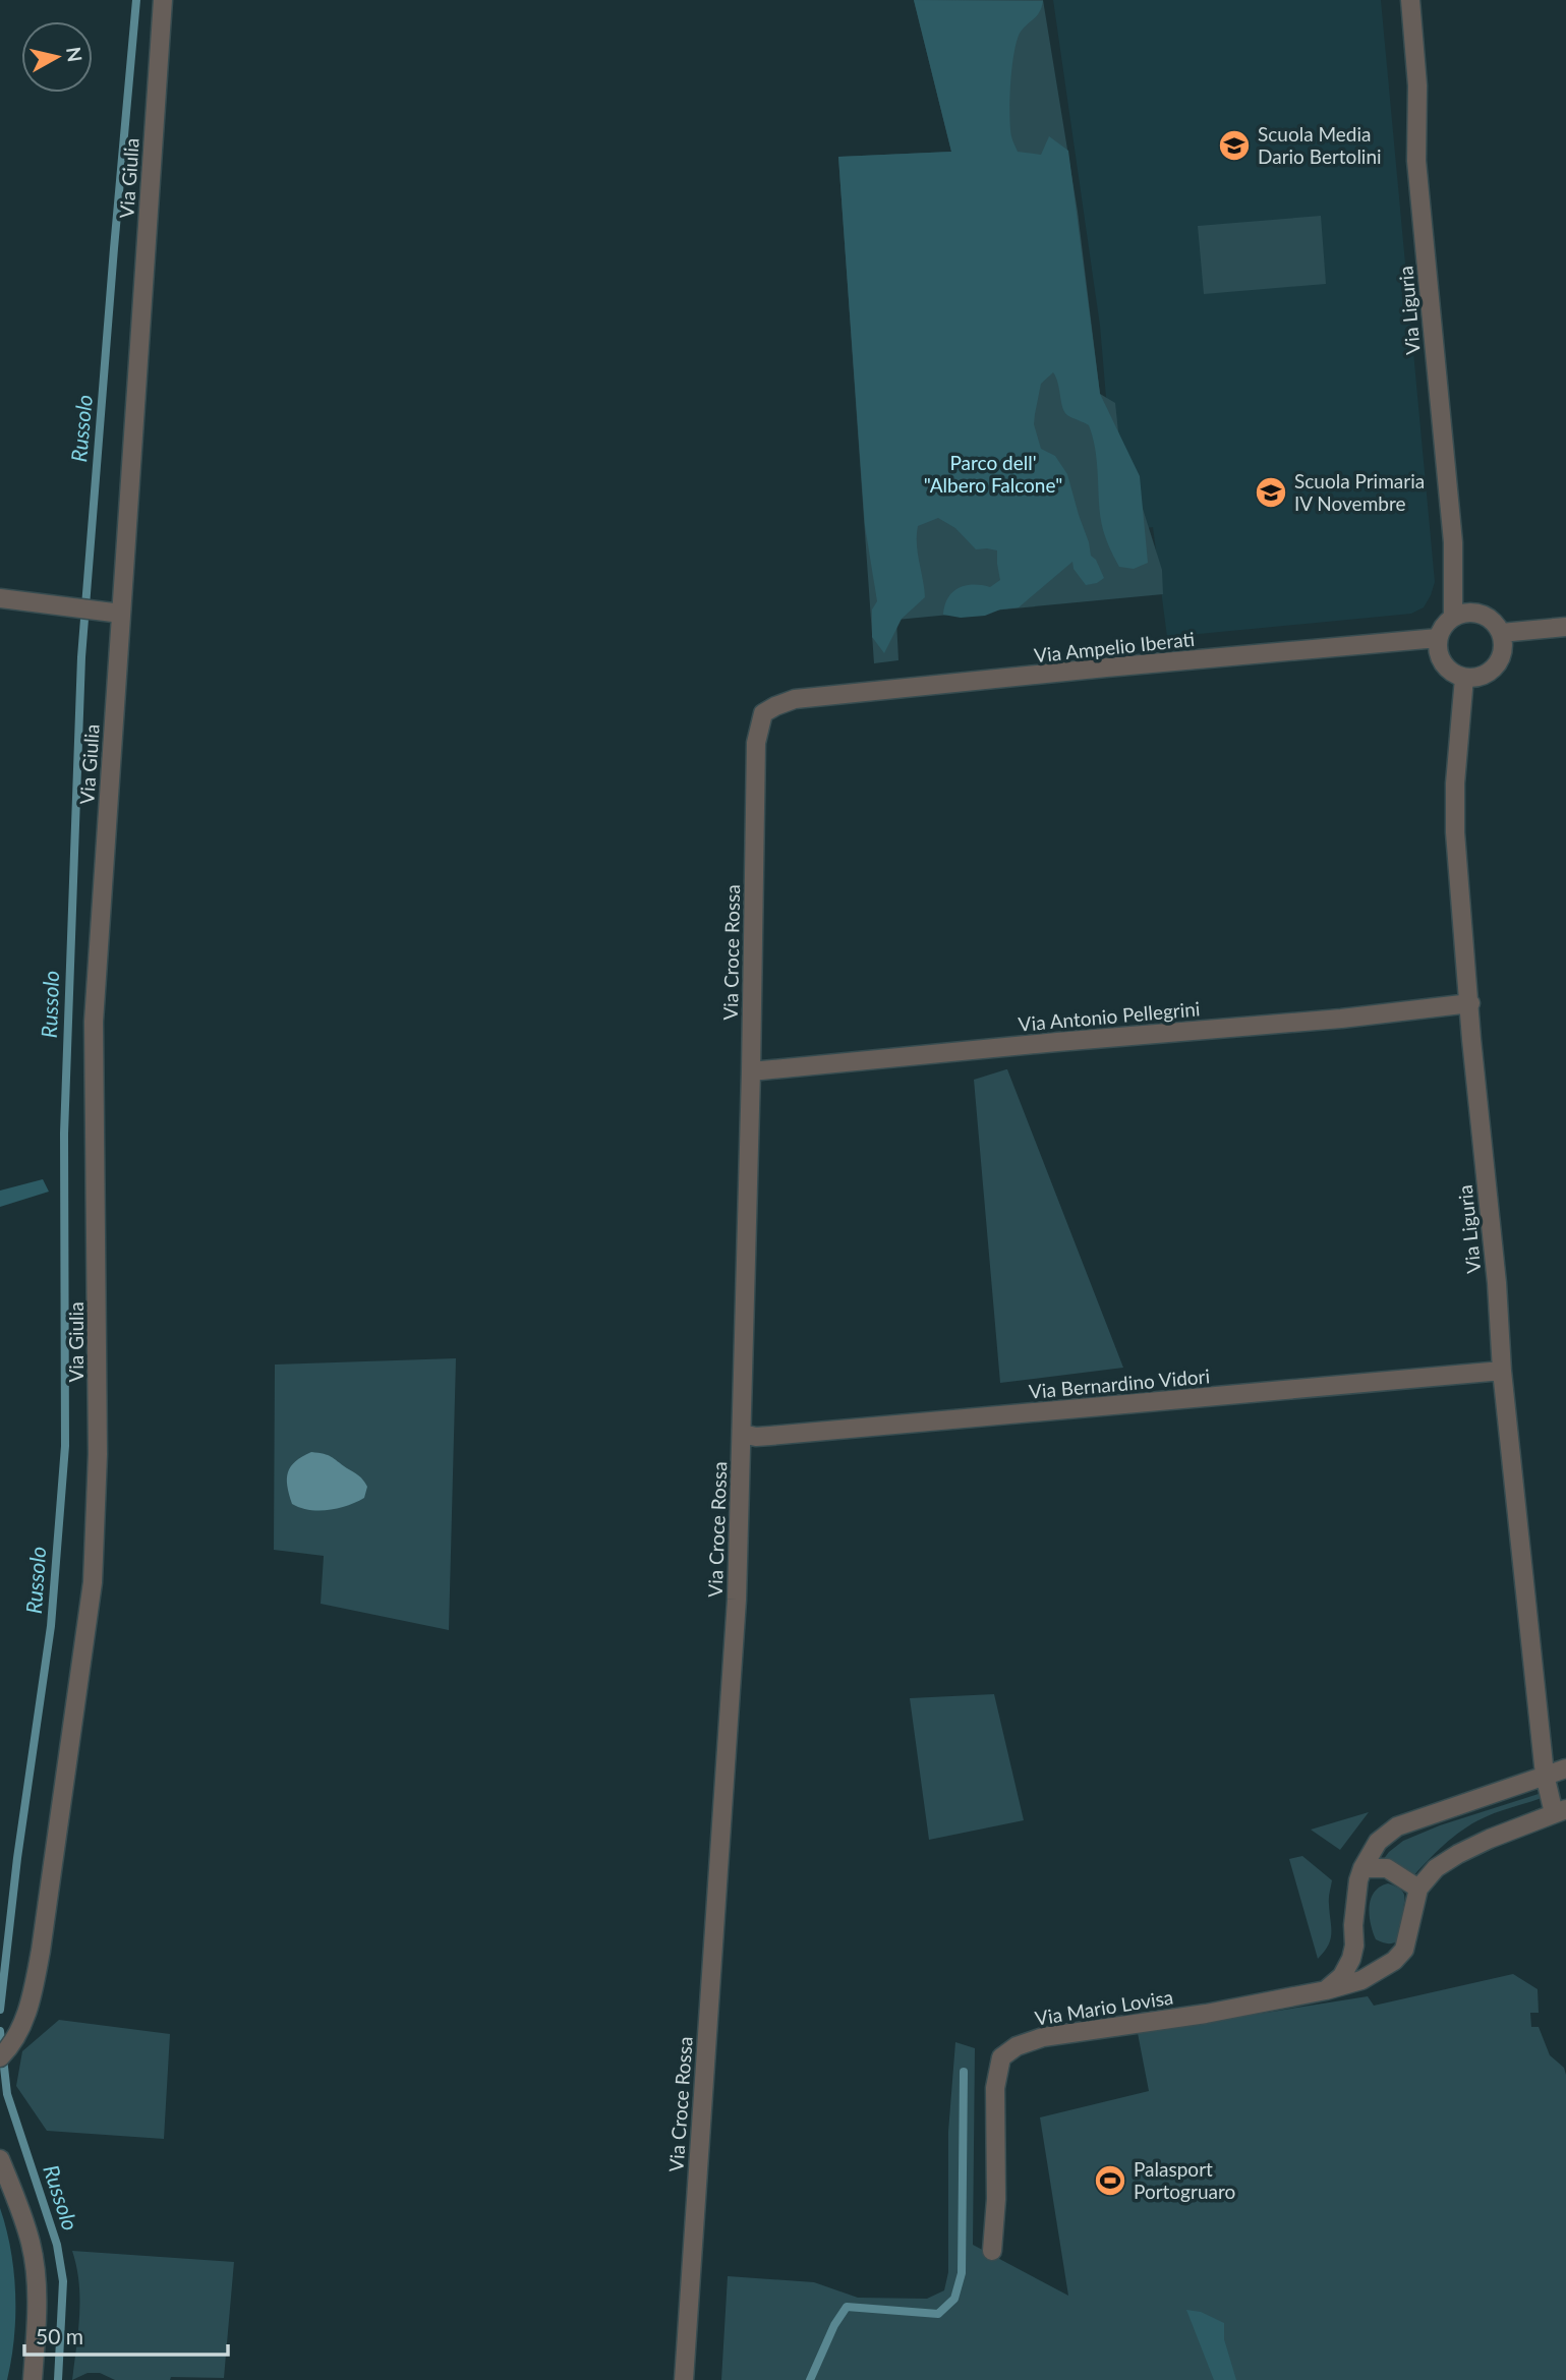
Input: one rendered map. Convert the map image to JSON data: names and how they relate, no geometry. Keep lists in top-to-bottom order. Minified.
{"streets":{"street":["Via Giulia","Via Liguria","Via Ampelio Iberati","Via Croce Rossa","Via Antonio Pellegrini","Via Bernardino Vidori","Via Mario Lovisa"]},"crossings":[["Via Liguria","Via Ampelio Iberati"],["Via Liguria","Via Antonio Pellegrini"],["Via Liguria","Via Bernardino Vidori"],["Via Ampelio Iberati","Via Croce Rossa"],["Via Croce Rossa","Via Antonio Pellegrini"],["Via Croce Rossa","Via Bernardino Vidori"]],"water":["Russolo"],"parks":["Parco dell' \"Albero Falcone\""],"places":{"school or university":["Scuola Media Dario Bertolini","Scuola Primaria IV Novembre"],"sports":["Palasport Portogruaro"]},"scale_bar":"50 m","north":"right"}
